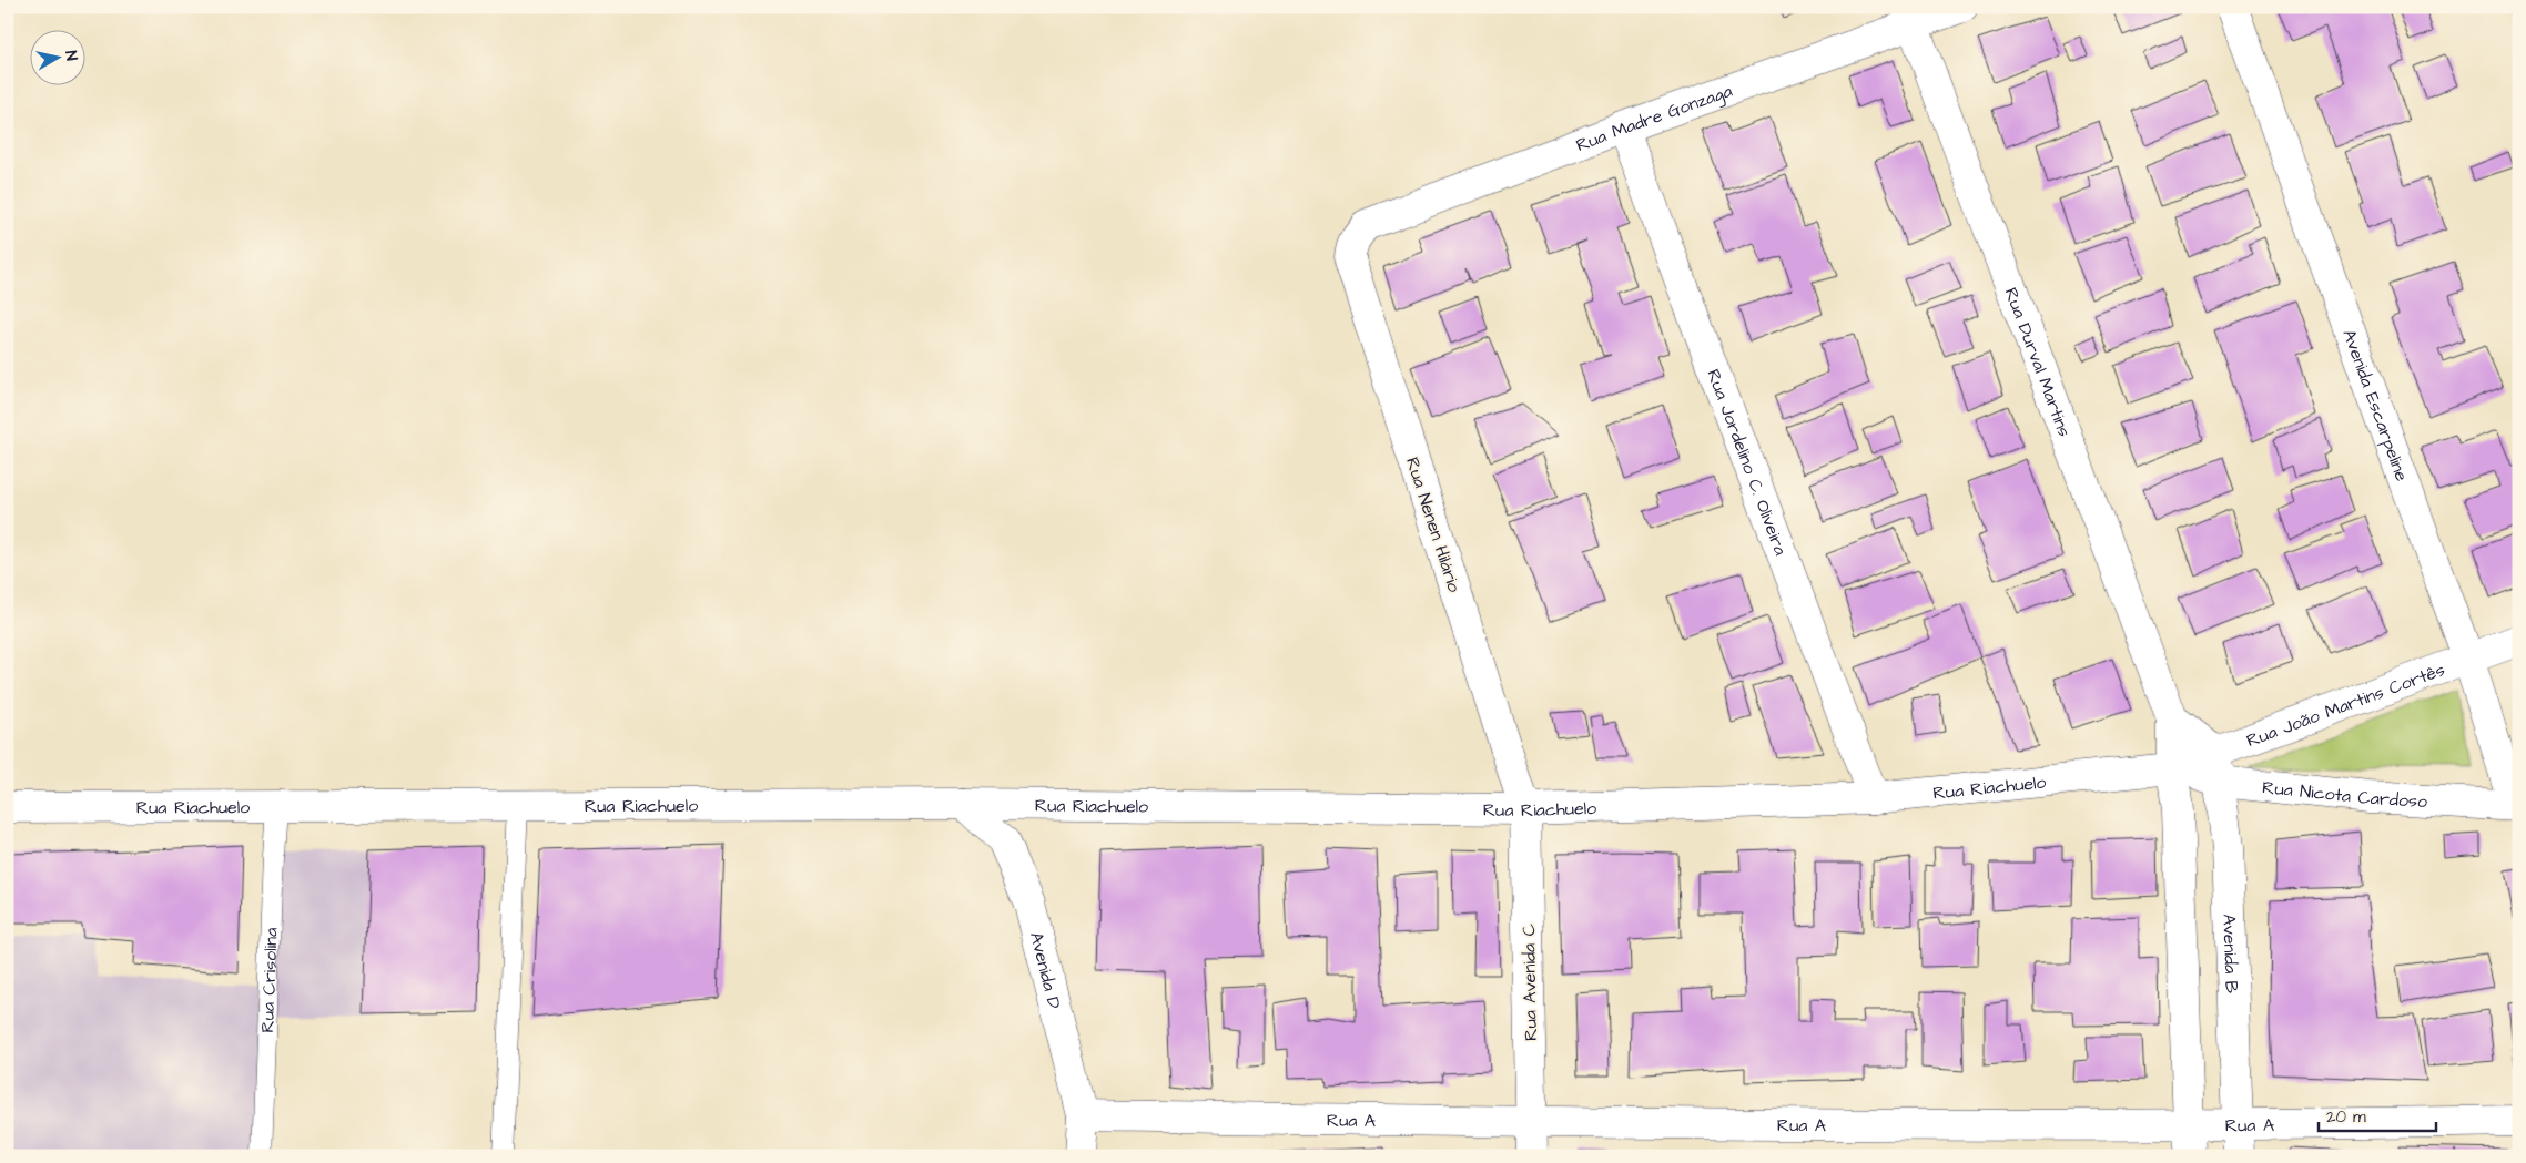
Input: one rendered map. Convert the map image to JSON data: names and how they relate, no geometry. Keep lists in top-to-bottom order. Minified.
{"streets":{"street":["Rua Madre Gonzaga","Rua Durval Martins","Avenida Escarpeline","Rua Jordelino C. Oliveira","Rua Nenen Hilário","Rua João Martins Cortês","Rua Riachuelo","Rua Nicota Cardoso","Avenida B","Avenida D","Rua Avenida C","Rua A"],"lane":["Rua Crisolina"]},"crossings":[["Rua Madre Gonzaga","Rua Durval Martins"],["Rua Madre Gonzaga","Rua Jordelino C. Oliveira"],["Rua Madre Gonzaga","Rua Nenen Hilário"],["Rua Durval Martins","Rua João Martins Cortês"],["Rua Durval Martins","Rua Riachuelo"],["Rua Durval Martins","Rua Nicota Cardoso"],["Avenida Escarpeline","Rua João Martins Cortês"],["Avenida Escarpeline","Rua Nicota Cardoso"],["Rua Jordelino C. Oliveira","Rua Riachuelo"],["Rua Nenen Hilário","Rua Riachuelo"],["Rua Nenen Hilário","Rua Avenida C"],["Rua João Martins Cortês","Rua Riachuelo"],["Rua João Martins Cortês","Rua Nicota Cardoso"],["Rua João Martins Cortês","Avenida B"],["Rua Riachuelo","Rua Nicota Cardoso"],["Rua Riachuelo","Avenida D"],["Rua Riachuelo","Rua Crisolina"],["Rua Riachuelo","Rua Avenida C"],["Rua Nicota Cardoso","Avenida B"],["Avenida B","Rua A"],["Avenida D","Rua A"],["Rua Avenida C","Rua A"]],"scale_bar":"20 m","north":"right"}
